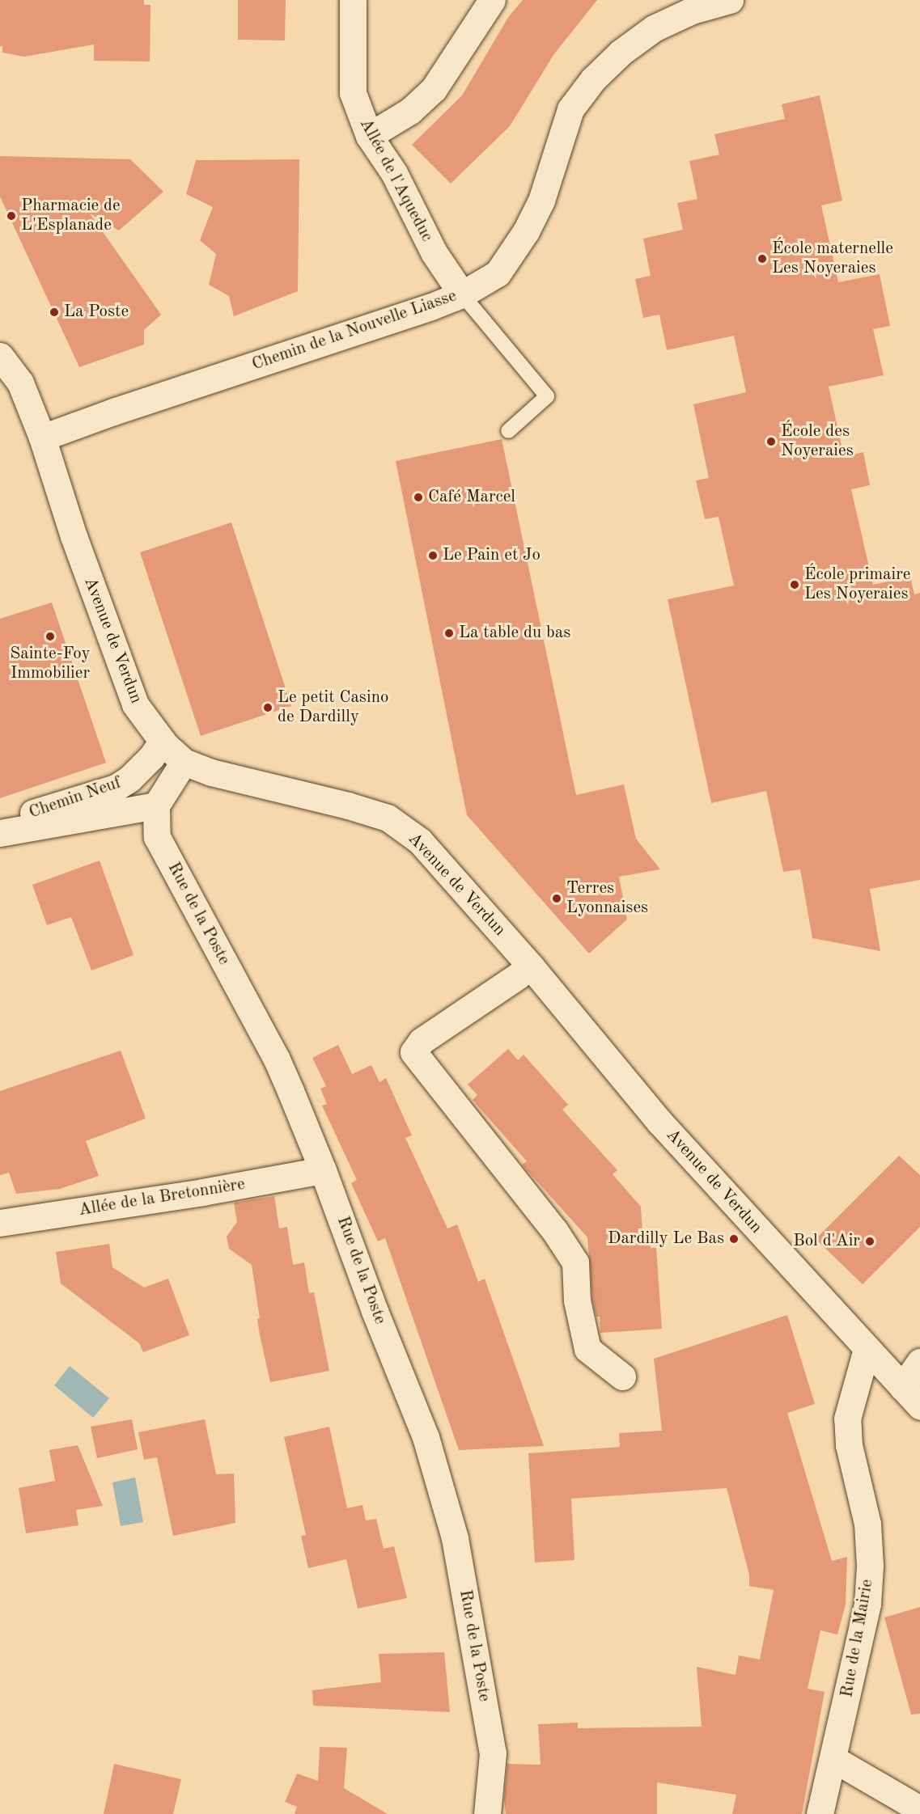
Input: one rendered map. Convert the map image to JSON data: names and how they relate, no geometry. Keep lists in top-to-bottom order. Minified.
{"streets":{"street":["Allée de l'Aqueduc","Chemin de la Nouvelle Liasse","Avenue de Verdun","Chemin Neuf","Rue de la Poste","Allée de la Bretonnière","Rue de la Mairie"]},"crossings":[["Allée de l'Aqueduc","Chemin de la Nouvelle Liasse"],["Chemin de la Nouvelle Liasse","Avenue de Verdun"],["Avenue de Verdun","Chemin Neuf"],["Avenue de Verdun","Rue de la Mairie"],["Chemin Neuf","Rue de la Poste"],["Rue de la Poste","Allée de la Bretonnière"]],"places":["Pharmacie de L'Esplanade","École maternelle Les Noyeraies","La Poste","École des Noyeraies","Café Marcel","Le Pain et Jo","École primaire Les Noyeraies","La table du bas","Sainte-Foy Immobilier","Le petit Casino de Dardilly","Terres Lyonnaises","Dardilly Le Bas","Bol d'Air"]}
